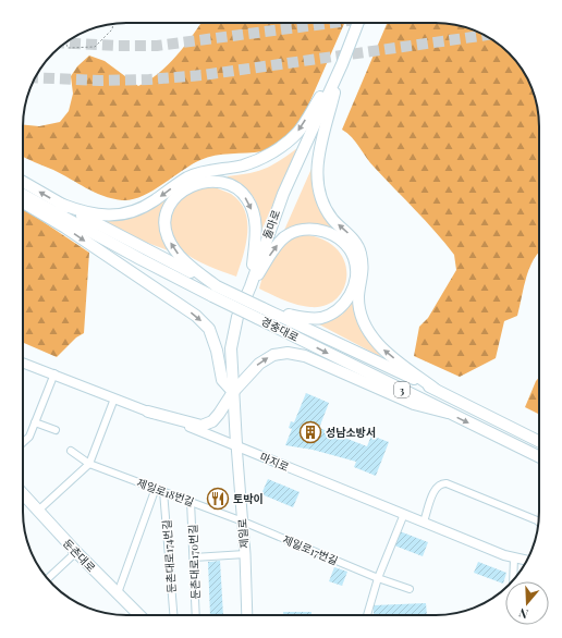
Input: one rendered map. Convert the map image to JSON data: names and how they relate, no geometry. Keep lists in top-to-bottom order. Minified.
{"streets":{"main road":["돌마로","경충대로","3","제일로","둔촌대로"],"street":["마지로","제일로18번길","제일로17번길","둔촌대로174번길","둔촌대로170번길"]},"crossings":[["돌마로","마지로"],["돌마로","제일로"],["마지로","제일로"],["제일로18번길","제일로"],["제일로18번길","제일로17번길"],["제일로18번길","둔촌대로174번길"],["제일로18번길","둔촌대로170번길"],["제일로","제일로17번길"]],"places":{"building":["성남소방서"],"restaurant":["토박이"]},"north":"bottom"}
